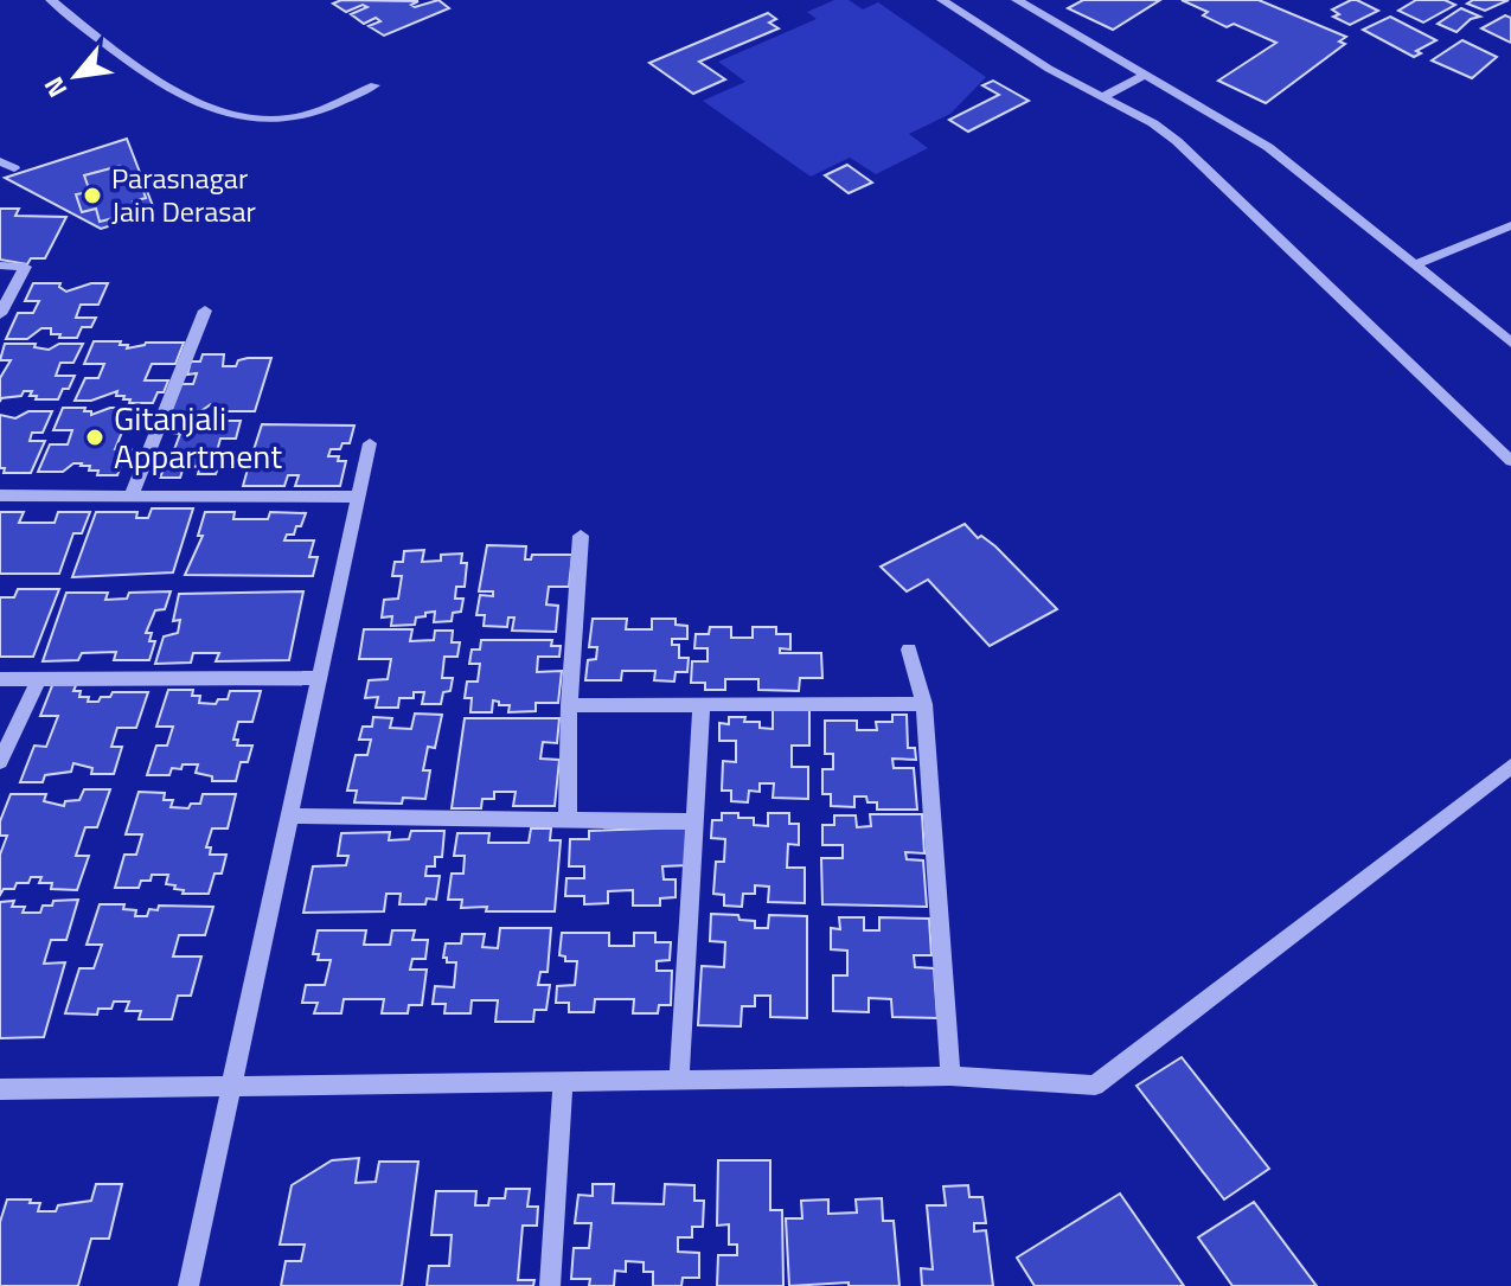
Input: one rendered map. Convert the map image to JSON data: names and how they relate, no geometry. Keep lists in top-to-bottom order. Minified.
{"places":["Parasnagar Jain Derasar","Gitanjali Appartment"],"north":"bottom left"}
